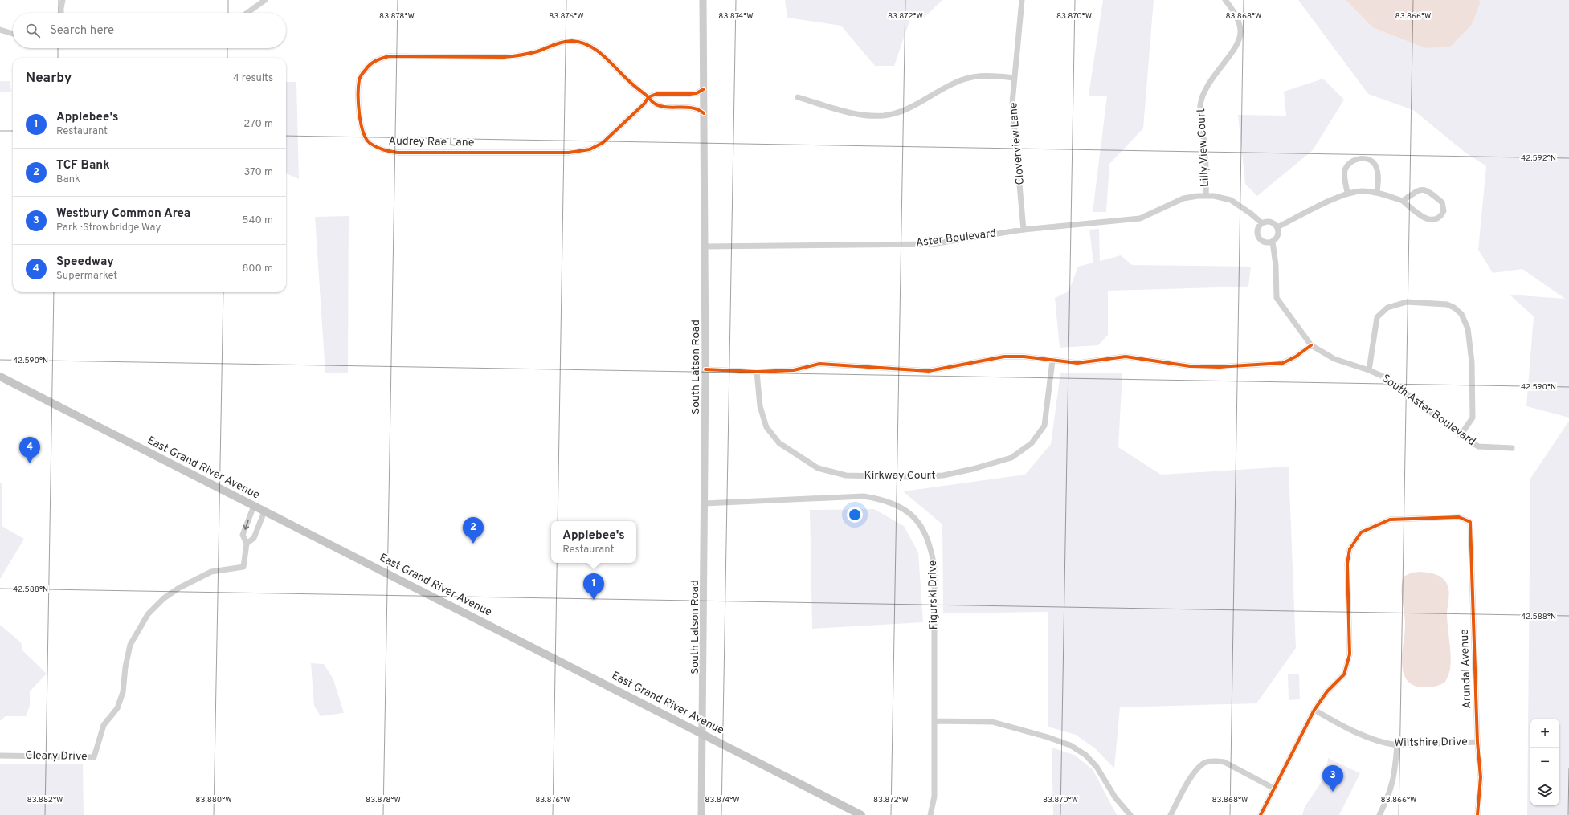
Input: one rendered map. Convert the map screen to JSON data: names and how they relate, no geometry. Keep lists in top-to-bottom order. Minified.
{"streets":{"main road":["South Latson Road","East Grand River Avenue"],"street":["Audrey Rae Lane","Cloverview Lane","Lilly View Court","Aster Boulevard","South Aster Boulevard","Kirkway Court","Figurski Drive","Arundal Avenue","Wiltshire Drive","Cleary Drive"]},"crossings":[["Audrey Rae Lane","South Latson Road"],["Cloverview Lane","Aster Boulevard"],["Lilly View Court","Aster Boulevard"],["Aster Boulevard","South Latson Road"],["South Latson Road","East Grand River Avenue"],["South Latson Road","Figurski Drive"],["East Grand River Avenue","Cleary Drive"],["Arundal Avenue","Wiltshire Drive"]],"page":{"search":"Search here","heading":["Nearby","4 results"],"list":[{"mark":"1","name":"Applebee's","note":"Restaurant","value":"270 m"},{"mark":"2","name":"TCF Bank","note":"Bank","value":"370 m"},{"mark":"3","name":"Westbury Common Area","note":"Park · Strowbridge Way","value":"540 m"},{"mark":"4","name":"Speedway","note":"Supermarket","value":"800 m"}],"pins":["4","2","1","3"],"popup":["Applebee's","Restaurant"],"map_buttons":["+","−"]},"coordinates":["83.878°W","83.876°W","83.874°W","83.872°W","83.870°W","83.868°W","83.866°W","42.592°N","42.590°N","42.588°N","83.882°W","83.880°W"]}
